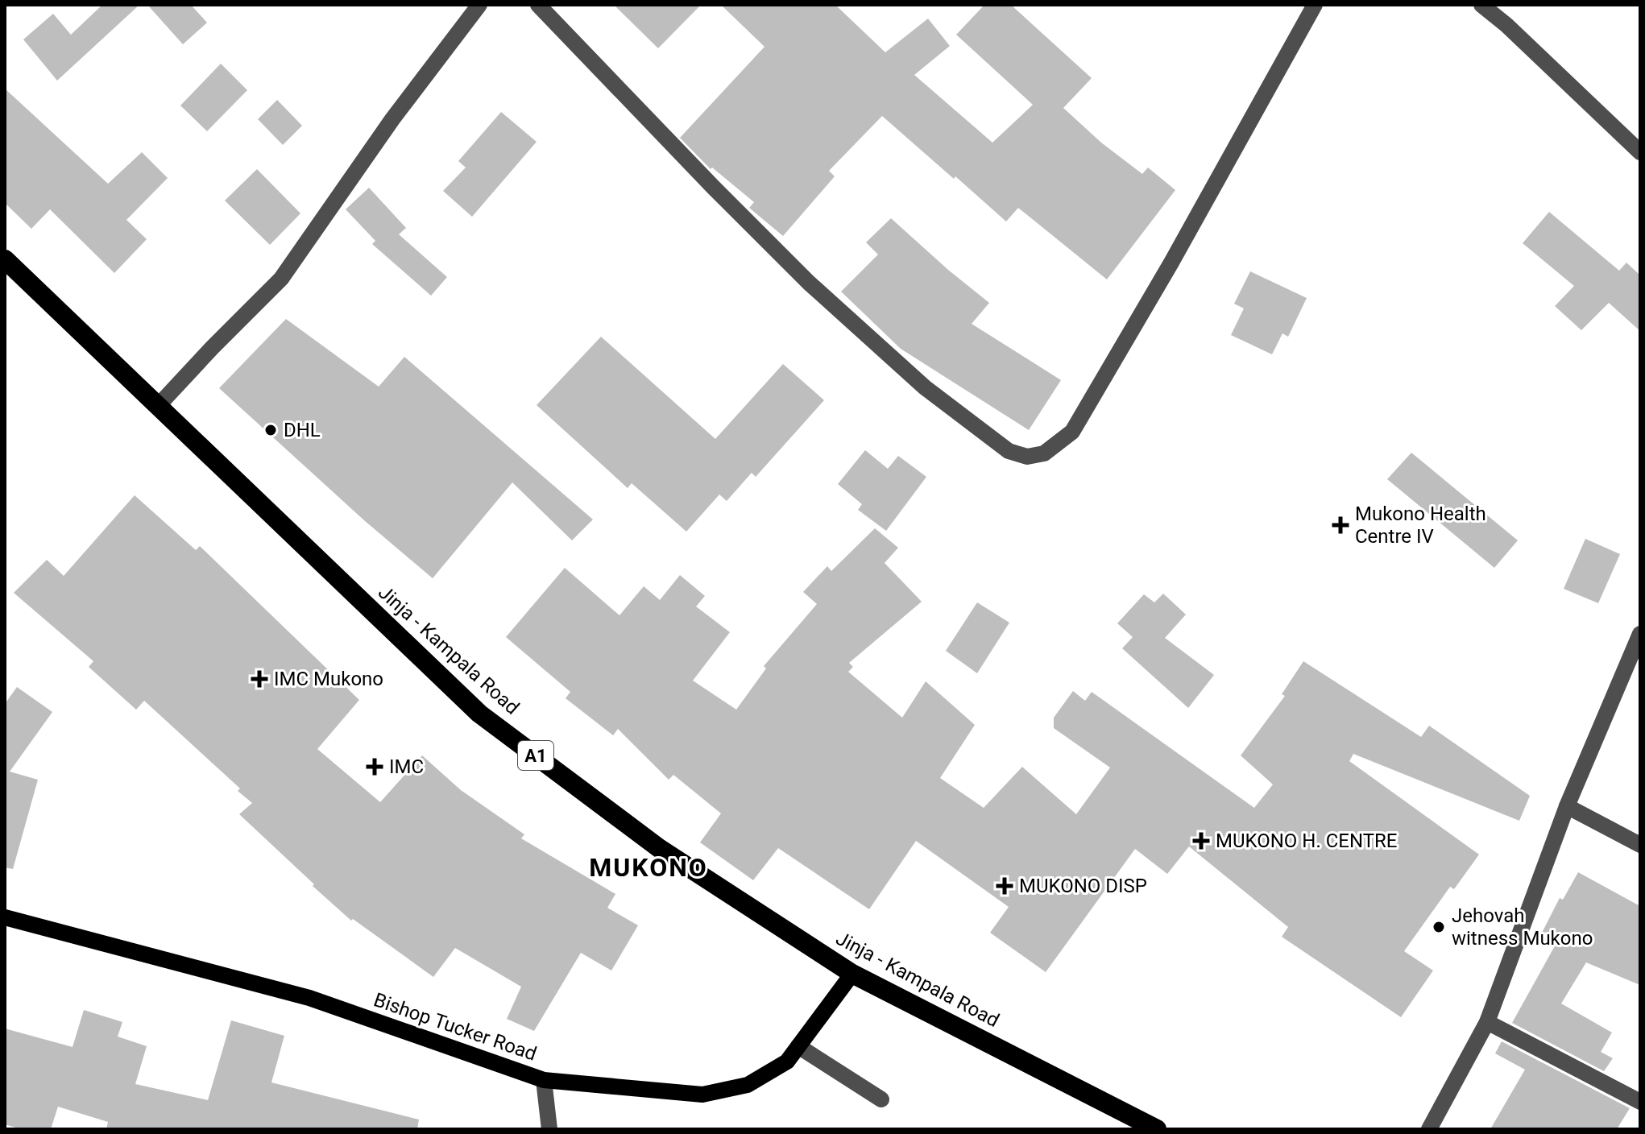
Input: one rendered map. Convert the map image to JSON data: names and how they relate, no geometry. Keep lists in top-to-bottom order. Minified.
{"streets":{"highway":["Jinja - Kampala Road","A1"],"main road":["Bishop Tucker Road"]},"crossings":[["Jinja - Kampala Road","Bishop Tucker Road"]],"districts":["MUKONO"],"places":{"other":["DHL","Jehovah witness Mukono"],"health":["Mukono Health Centre IV","IMC Mukono","IMC","MUKONO H. CENTRE","MUKONO DISP"]}}
